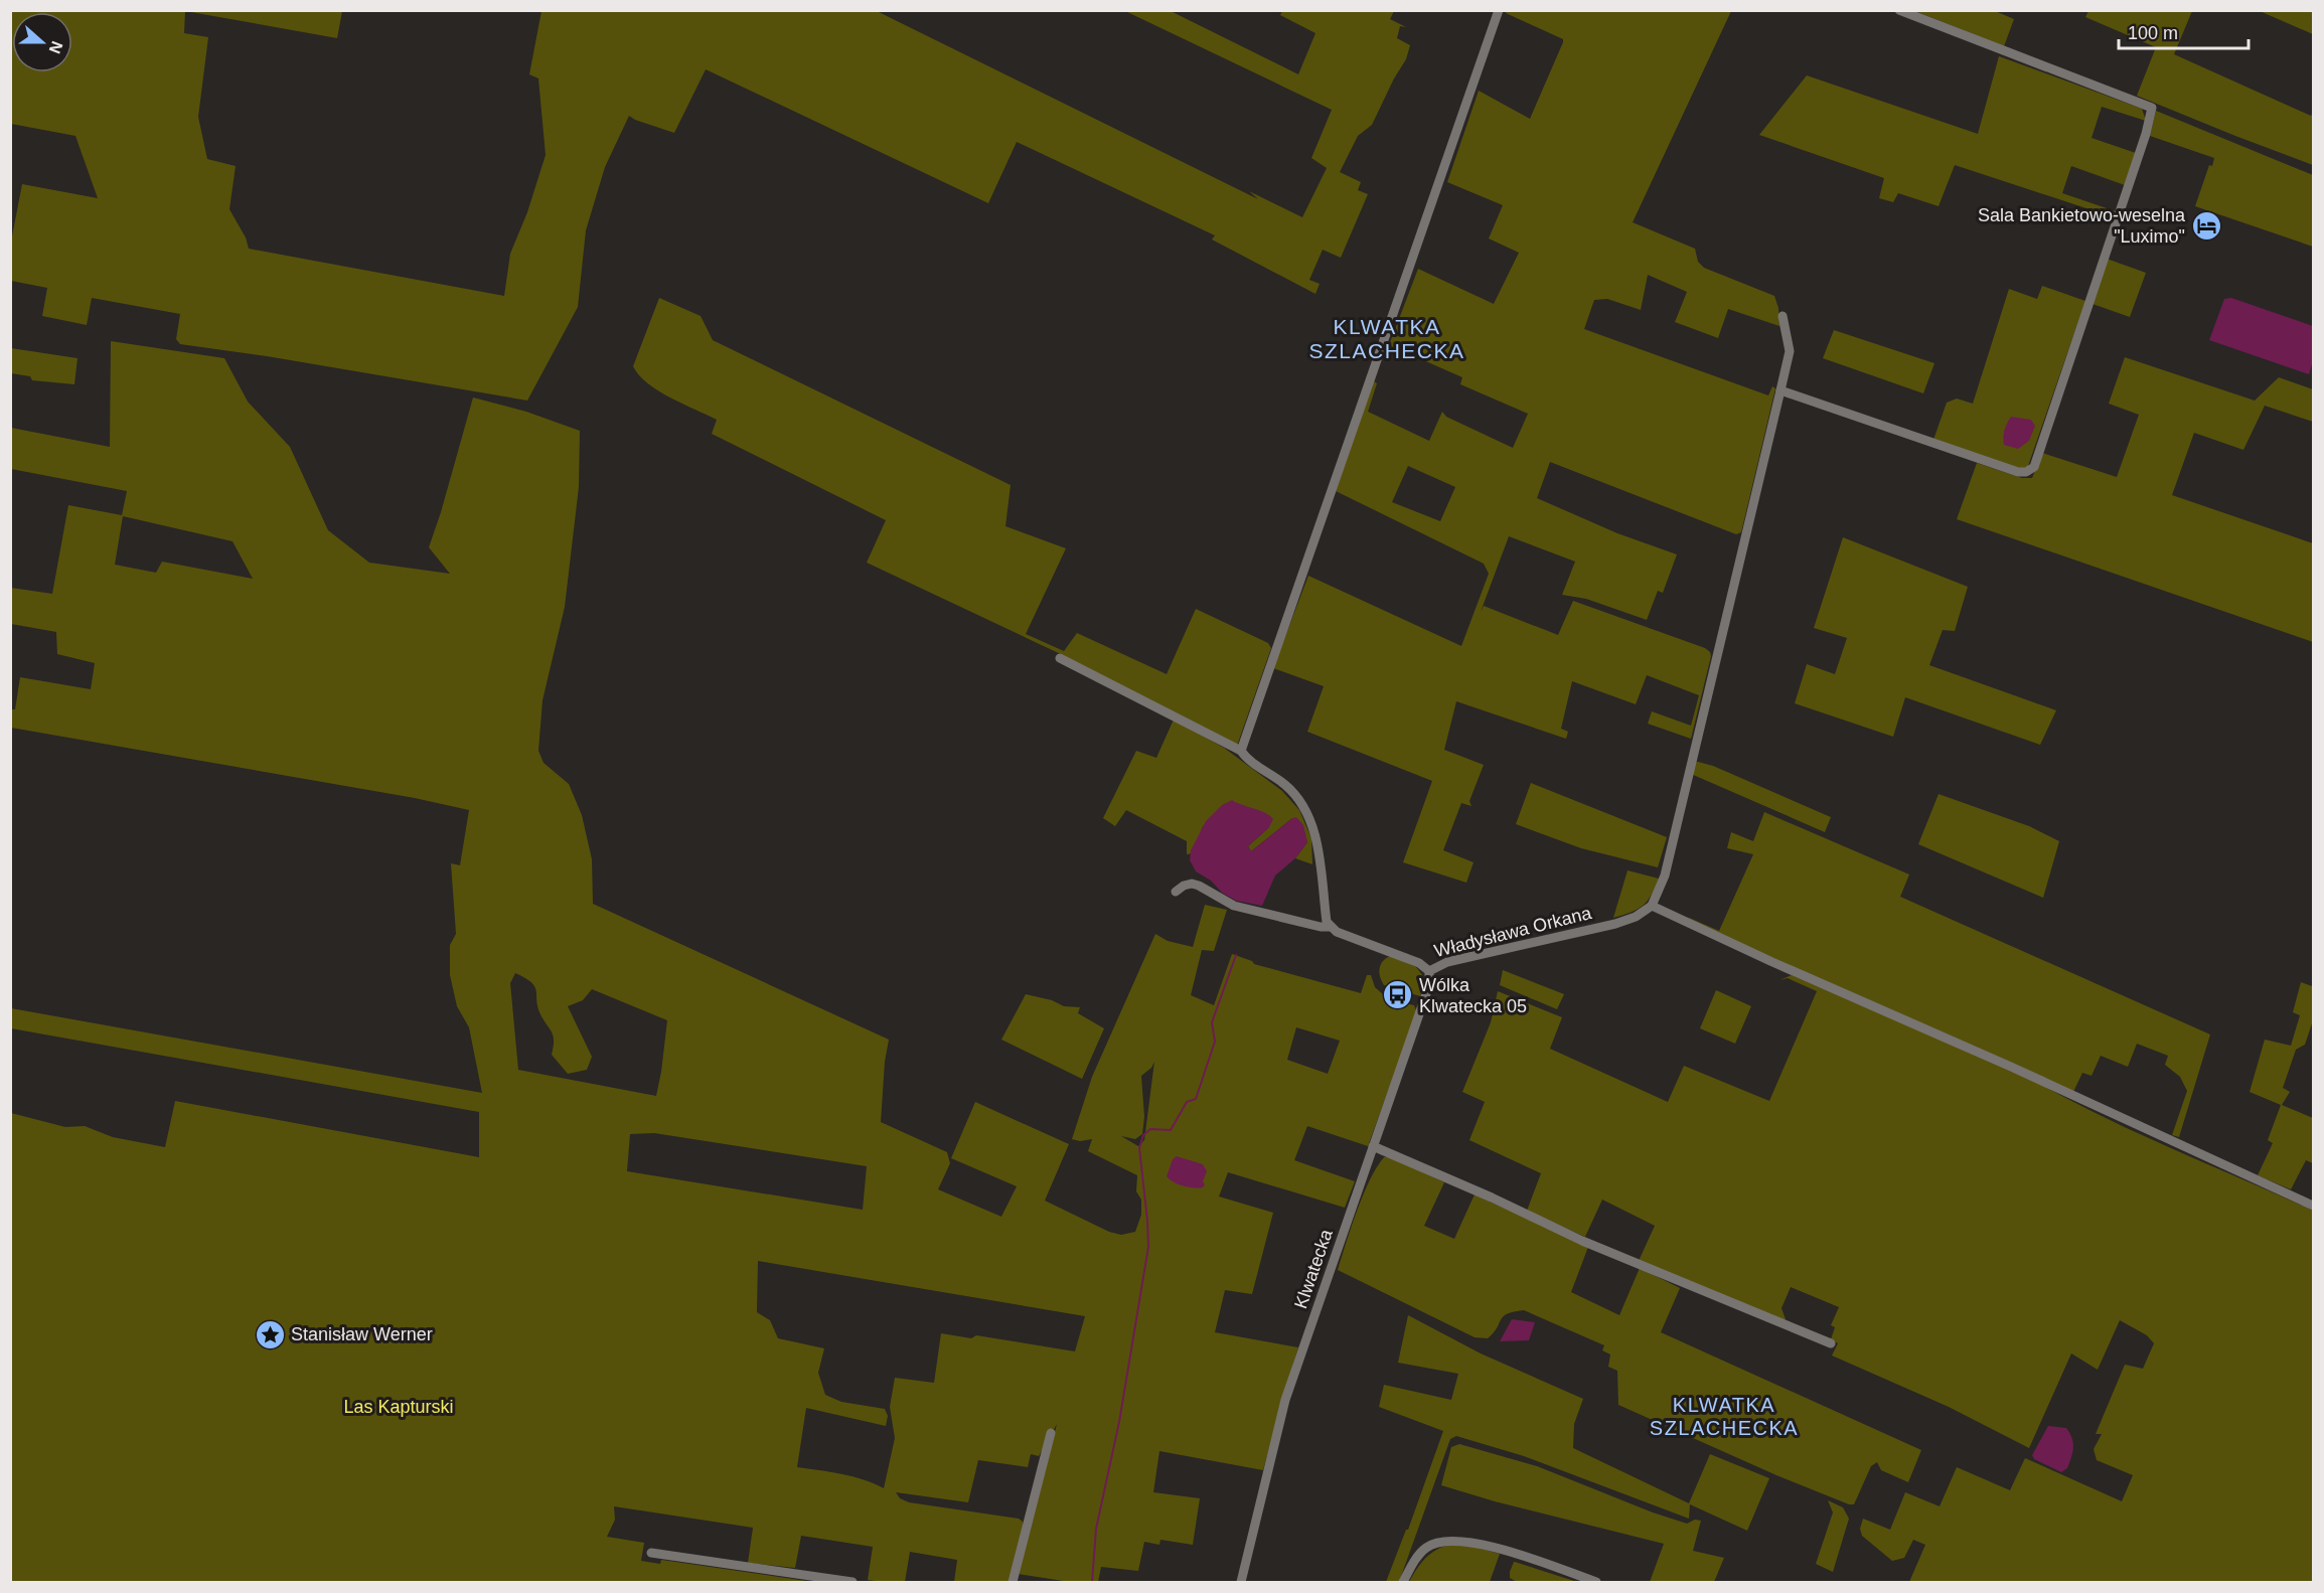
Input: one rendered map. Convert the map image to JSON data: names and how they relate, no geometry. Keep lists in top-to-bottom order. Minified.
{"streets":{"street":["Władysława Orkana","Klwatecka"]},"crossings":[["Władysława Orkana","Klwatecka"]],"districts":["KLWATKA SZLACHECKA","KLWATKA SZLACHECKA"],"parks":["Las Kapturski"],"places":{"hotel":["Sala Bankietowo-weselna \"Luximo\""],"bus stop":["Wólka Klwatecka 05"],"place":["Stanisław Werner"]},"scale_bar":"100 m","north":"right"}
